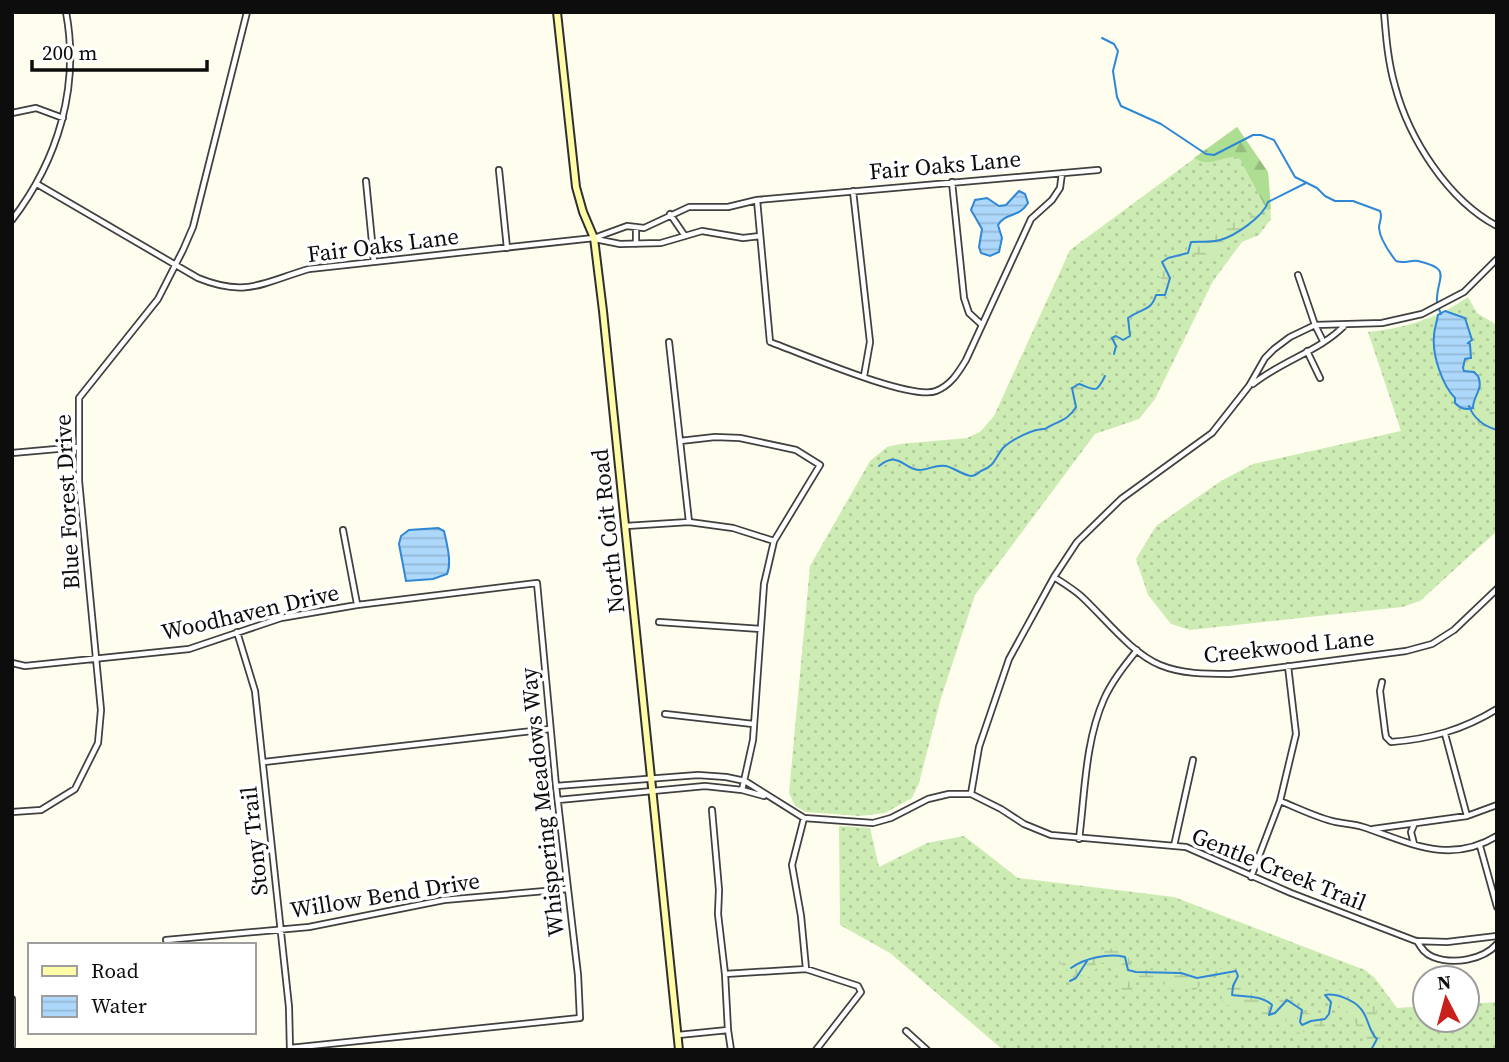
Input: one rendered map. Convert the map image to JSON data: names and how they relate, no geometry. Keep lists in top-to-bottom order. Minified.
{"streets":{"street":["Fair Oaks Lane","Blue Forest Drive","North Coit Road","Woodhaven Drive","Creekwood Lane","Whispering Meadows Way","Stony Trail","Gentle Creek Trail","Willow Bend Drive"]},"crossings":[["Fair Oaks Lane","Blue Forest Drive"],["Fair Oaks Lane","North Coit Road"],["Blue Forest Drive","Woodhaven Drive"],["Woodhaven Drive","Whispering Meadows Way"],["Woodhaven Drive","Stony Trail"],["Whispering Meadows Way","Stony Trail"],["Whispering Meadows Way","Willow Bend Drive"],["Stony Trail","Willow Bend Drive"]],"legend":["Road","Water"],"scale_bar":"200 m","north":"top"}
